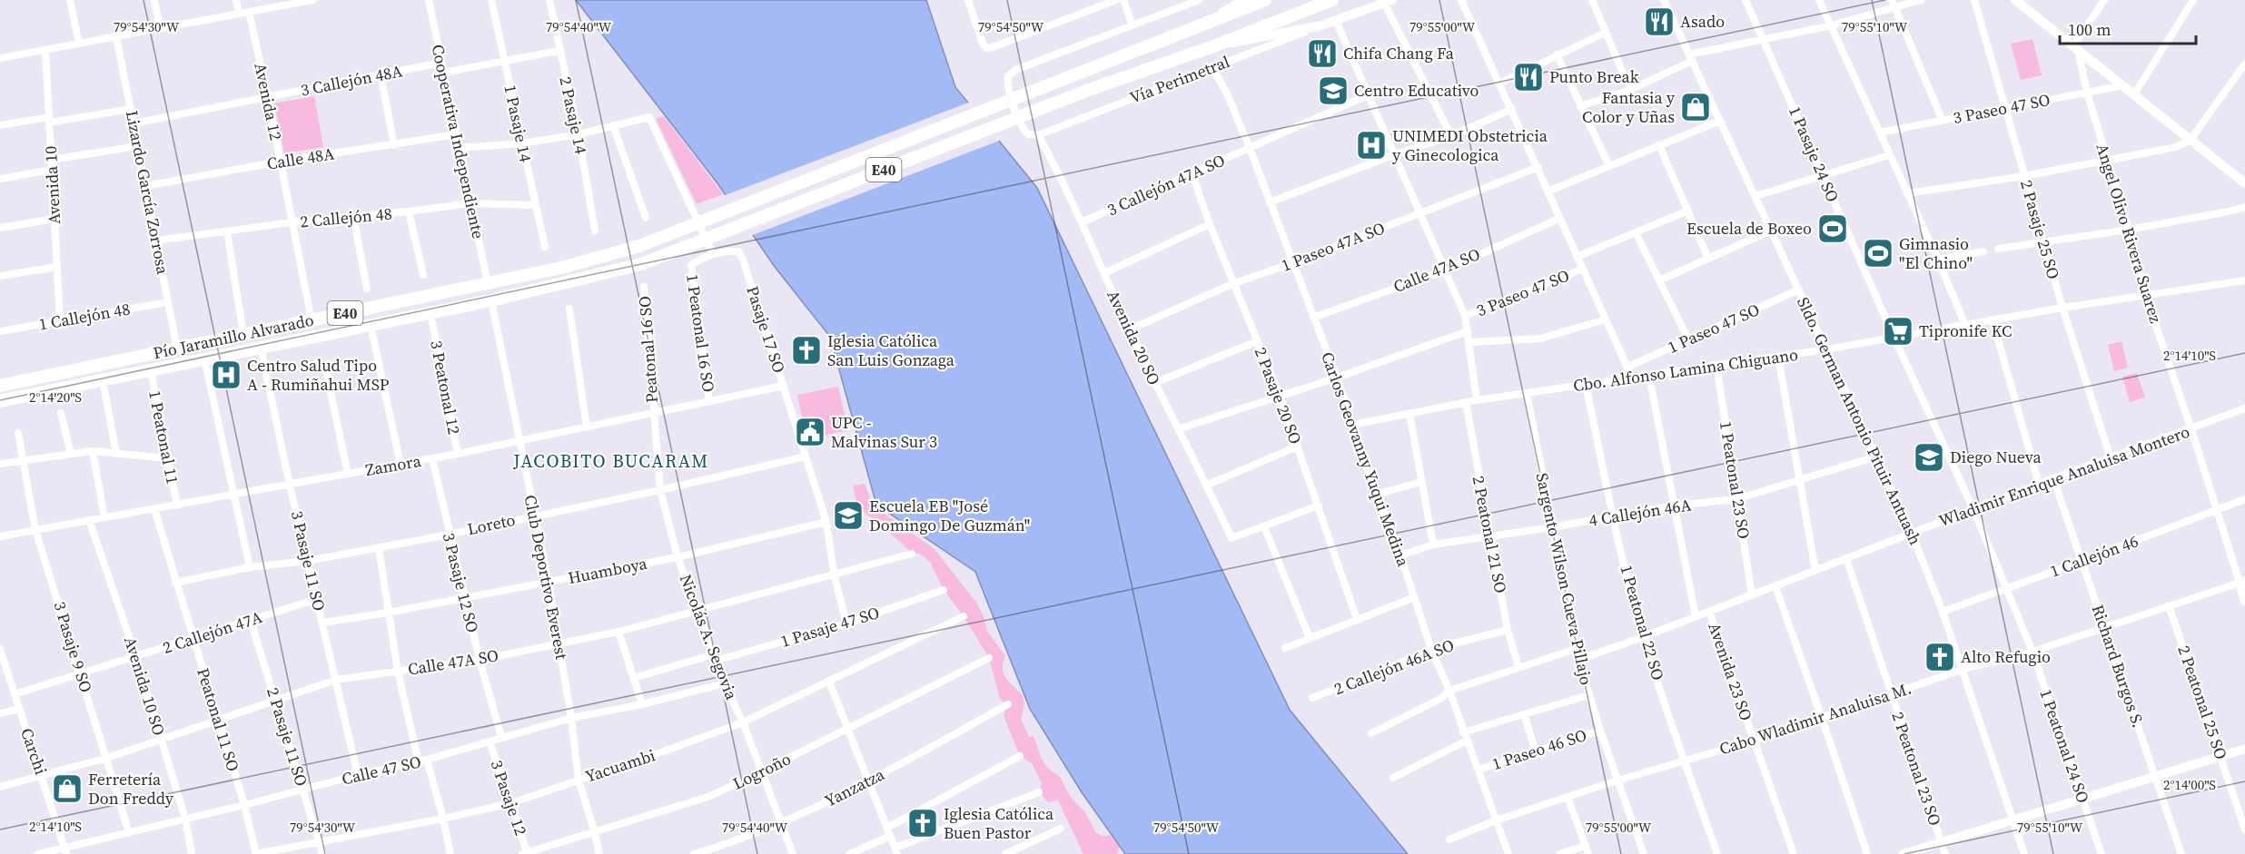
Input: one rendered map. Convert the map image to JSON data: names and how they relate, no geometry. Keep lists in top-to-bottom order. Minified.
{"streets":{"highway":["Vía Perimetral","E40","Pío Jaramillo Alvarado"],"street":["3 Callejón 48A","Avenida 12","3 Paseo 47 SO","2 Pasaje 14","1 Pasaje 14","Cooperativa Independiente","1 Pasaje 24 SO","Calle 48A","Avenida 10","3 Callejón 47A SO","Lizardo García Zorrosa","2 Callejón 48","2 Pasaje 25 SO","Angel Olivo Rivera Suarez","1 Paseo 47A SO","Calle 47A SO","1 Callejón 48","1 Paseo 47 SO","Pasaje 17 SO","1 Peatonal 16 SO","Avenida 20 SO","Peatonal 16 SO","Cbo. Alfonso Lamina Chiguano","3 Peatonal 12","2 Pasaje 20 SO","Sldo. German Antonio Pituir Antuash","1 Peatonal 11","Carlos Geovanny Yuqui Medina","Zamora","Wladimir Enrique Analuisa Montero","1 Peatonal 23 SO","4 Callejón 46A","Loreto","2 Peatonal 21 SO","1 Callejón 46","3 Pasaje 11 SO","Huamboya","Club Deportivo Everest","Sargento Wilson Cueva Pillajo","3 Pasaje 12 SO","1 Peatonal 22 SO","1 Pasaje 47 SO","2 Callejón 47A","Nicolás A. Segovia","3 Pasaje 9 SO","Richard Burgos S.","2 Callejón 46A SO","Avenida 23 SO","Avenida 10 SO","2 Peatonal 25 SO","Cabo Wladimir Analuisa M.","Peatonal 11 SO","2 Pasaje 11 SO","1 Peatonal 24 SO","1 Paseo 46 SO","Carchi","Yacuambi","2 Peatonal 23 SO","Calle 47 SO","Logroño","Yanzatza","3 Pasaje 12"]},"crossings":[["Vía Perimetral","Pío Jaramillo Alvarado"],["Vía Perimetral","Avenida 20 SO"],["Vía Perimetral","Carlos Geovanny Yuqui Medina"],["3 Callejón 48A","Avenida 12"],["3 Callejón 48A","Cooperativa Independiente"],["3 Callejón 48A","Lizardo García Zorrosa"],["Avenida 12","Calle 48A"],["Avenida 12","2 Callejón 48"],["Avenida 12","Pío Jaramillo Alvarado"],["3 Paseo 47 SO","2 Pasaje 25 SO"],["3 Paseo 47 SO","Angel Olivo Rivera Suarez"],["1 Pasaje 14","2 Callejón 48"],["Cooperativa Independiente","Calle 48A"],["Cooperativa Independiente","2 Callejón 48"],["Cooperativa Independiente","Pío Jaramillo Alvarado"],["1 Pasaje 24 SO","Cbo. Alfonso Lamina Chiguano"],["1 Pasaje 24 SO","1 Peatonal 24 SO"],["Calle 48A","Lizardo García Zorrosa"],["E40","Pío Jaramillo Alvarado"],["Avenida 10","1 Callejón 48"],["3 Callejón 47A SO","Avenida 20 SO"],["3 Callejón 47A SO","2 Pasaje 20 SO"],["3 Callejón 47A SO","Carlos Geovanny Yuqui Medina"],["Lizardo García Zorrosa","2 Callejón 48"],["Lizardo García Zorrosa","1 Callejón 48"],["Lizardo García Zorrosa","Pío Jaramillo Alvarado"],["2 Pasaje 25 SO","Cbo. Alfonso Lamina Chiguano"],["2 Pasaje 25 SO","Wladimir Enrique Analuisa Montero"],["Angel Olivo Rivera Suarez","Cbo. Alfonso Lamina Chiguano"],["Angel Olivo Rivera Suarez","Wladimir Enrique Analuisa Montero"],["Angel Olivo Rivera Suarez","1 Callejón 46"],["Angel Olivo Rivera Suarez","Cabo Wladimir Analuisa M."],["1 Paseo 47A SO","Avenida 20 SO"],["1 Paseo 47A SO","2 Pasaje 20 SO"],["1 Paseo 47A SO","Carlos Geovanny Yuqui Medina"],["Calle 47A SO","Pasaje 17 SO"],["Calle 47A SO","Carlos Geovanny Yuqui Medina"],["Calle 47A SO","3 Pasaje 11 SO"],["Calle 47A SO","Club Deportivo Everest"],["Calle 47A SO","3 Pasaje 12 SO"],["Calle 47A SO","Nicolás A. Segovia"],["Calle 47A SO","3 Pasaje 9 SO"],["Calle 47A SO","Avenida 10 SO"],["Calle 47A SO","Peatonal 11 SO"],["Calle 47A SO","2 Pasaje 11 SO"],["Calle 47A SO","Carchi"],["1 Paseo 47 SO","Sldo. German Antonio Pituir Antuash"],["Pasaje 17 SO","1 Peatonal 16 SO"],["Pasaje 17 SO","Zamora"],["Pasaje 17 SO","Loreto"],["Pasaje 17 SO","Huamboya"],["Pasaje 17 SO","1 Pasaje 47 SO"],["1 Peatonal 16 SO","Zamora"],["Pío Jaramillo Alvarado","1 Peatonal 11"],["Pío Jaramillo Alvarado","3 Pasaje 11 SO"],["Pío Jaramillo Alvarado","Club Deportivo Everest"],["Peatonal 16 SO","Zamora"],["Peatonal 16 SO","Nicolás A. Segovia"],["Cbo. Alfonso Lamina Chiguano","Sldo. German Antonio Pituir Antuash"],["Cbo. Alfonso Lamina Chiguano","Carlos Geovanny Yuqui Medina"],["Cbo. Alfonso Lamina Chiguano","1 Peatonal 23 SO"],["Cbo. Alfonso Lamina Chiguano","2 Peatonal 21 SO"],["Cbo. Alfonso Lamina Chiguano","Sargento Wilson Cueva Pillajo"],["Cbo. Alfonso Lamina Chiguano","1 Peatonal 22 SO"],["Cbo. Alfonso Lamina Chiguano","Avenida 23 SO"],["Cbo. Alfonso Lamina Chiguano","1 Peatonal 24 SO"],["3 Peatonal 12","Zamora"],["Sldo. German Antonio Pituir Antuash","Wladimir Enrique Analuisa Montero"],["Sldo. German Antonio Pituir Antuash","4 Callejón 46A"],["Sldo. German Antonio Pituir Antuash","1 Callejón 46"],["Sldo. German Antonio Pituir Antuash","Cabo Wladimir Analuisa M."],["1 Peatonal 11","Zamora"],["Carlos Geovanny Yuqui Medina","4 Callejón 46A"],["Carlos Geovanny Yuqui Medina","2 Callejón 46A SO"],["Carlos Geovanny Yuqui Medina","Cabo Wladimir Analuisa M."],["Carlos Geovanny Yuqui Medina","1 Paseo 46 SO"],["Zamora","3 Pasaje 11 SO"],["Zamora","Club Deportivo Everest"],["Zamora","3 Pasaje 12 SO"],["Zamora","Nicolás A. Segovia"],["Zamora","3 Pasaje 9 SO"],["Zamora","Avenida 10 SO"],["Zamora","Peatonal 11 SO"],["Wladimir Enrique Analuisa Montero","1 Peatonal 23 SO"],["Wladimir Enrique Analuisa Montero","Sargento Wilson Cueva Pillajo"],["Wladimir Enrique Analuisa Montero","1 Peatonal 22 SO"],["Wladimir Enrique Analuisa Montero","Richard Burgos S."],["Wladimir Enrique Analuisa Montero","Avenida 23 SO"],["Wladimir Enrique Analuisa Montero","1 Peatonal 24 SO"],["Wladimir Enrique Analuisa Montero","2 Peatonal 23 SO"],["1 Peatonal 23 SO","4 Callejón 46A"],["4 Callejón 46A","2 Peatonal 21 SO"],["4 Callejón 46A","Sargento Wilson Cueva Pillajo"],["4 Callejón 46A","1 Peatonal 22 SO"],["4 Callejón 46A","Avenida 23 SO"],["Loreto","3 Pasaje 11 SO"],["Loreto","Club Deportivo Everest"],["Loreto","3 Pasaje 12 SO"],["Loreto","Nicolás A. Segovia"],["Loreto","Peatonal 11 SO"],["2 Peatonal 21 SO","2 Callejón 46A SO"],["1 Callejón 46","Richard Burgos S."],["1 Callejón 46","1 Peatonal 24 SO"],["3 Pasaje 11 SO","Huamboya"],["3 Pasaje 11 SO","2 Callejón 47A"],["3 Pasaje 11 SO","Calle 47 SO"],["Huamboya","Club Deportivo Everest"],["Huamboya","3 Pasaje 12 SO"],["Huamboya","Nicolás A. Segovia"],["Club Deportivo Everest","Yacuambi"],["Club Deportivo Everest","Calle 47 SO"],["Club Deportivo Everest","Logroño"],["Sargento Wilson Cueva Pillajo","Cabo Wladimir Analuisa M."],["Sargento Wilson Cueva Pillajo","1 Paseo 46 SO"],["3 Pasaje 12 SO","Calle 47 SO"],["1 Peatonal 22 SO","Cabo Wladimir Analuisa M."],["1 Pasaje 47 SO","Nicolás A. Segovia"],["2 Callejón 47A","3 Pasaje 9 SO"],["2 Callejón 47A","Avenida 10 SO"],["2 Callejón 47A","Peatonal 11 SO"],["2 Callejón 47A","2 Pasaje 11 SO"],["2 Callejón 47A","Carchi"],["Nicolás A. Segovia","Yacuambi"],["Nicolás A. Segovia","Calle 47 SO"],["Nicolás A. Segovia","Logroño"],["Nicolás A. Segovia","Yanzatza"],["3 Pasaje 9 SO","Calle 47 SO"],["Richard Burgos S.","Cabo Wladimir Analuisa M."],["Avenida 23 SO","Cabo Wladimir Analuisa M."],["Avenida 10 SO","Calle 47 SO"],["2 Peatonal 25 SO","Cabo Wladimir Analuisa M."],["Cabo Wladimir Analuisa M.","1 Peatonal 24 SO"],["Cabo Wladimir Analuisa M.","2 Peatonal 23 SO"],["Peatonal 11 SO","Yacuambi"],["Peatonal 11 SO","Calle 47 SO"],["2 Pasaje 11 SO","Yacuambi"],["2 Pasaje 11 SO","Calle 47 SO"],["Carchi","Calle 47 SO"],["Yacuambi","3 Pasaje 12"],["Calle 47 SO","3 Pasaje 12"],["Logroño","3 Pasaje 12"]],"districts":["JACOBITO BUCARAM"],"places":{"restaurant":["Asado","Chifa Chang Fa","Punto Break"],"school or university":["Centro Educativo","Diego Nueva","Escuela EB \"José Domingo De Guzmán\""],"shop":["Fantasia y Color y Uñas","Ferretería Don Freddy"],"hospital":["UNIMEDI Obstetricia y Ginecologica","Centro Salud Tipo A - Rumiñahui MSP"],"sports":["Escuela de Boxeo","Gimnasio \"El Chino\""],"supermarket":["Tipronife KC"],"church":["Iglesia Católica San Luis Gonzaga","Alto Refugio","Iglesia Católica Buen Pastor"],"public building":["UPC - Malvinas Sur 3"]},"scale_bar":"100 m","coordinates":["79°54'30\"W","79°54'40\"W","79°54'50\"W","79°55'00\"W","79°55'10\"W","2°14'10\"S","2°14'20\"S","2°14'00\"S"]}
